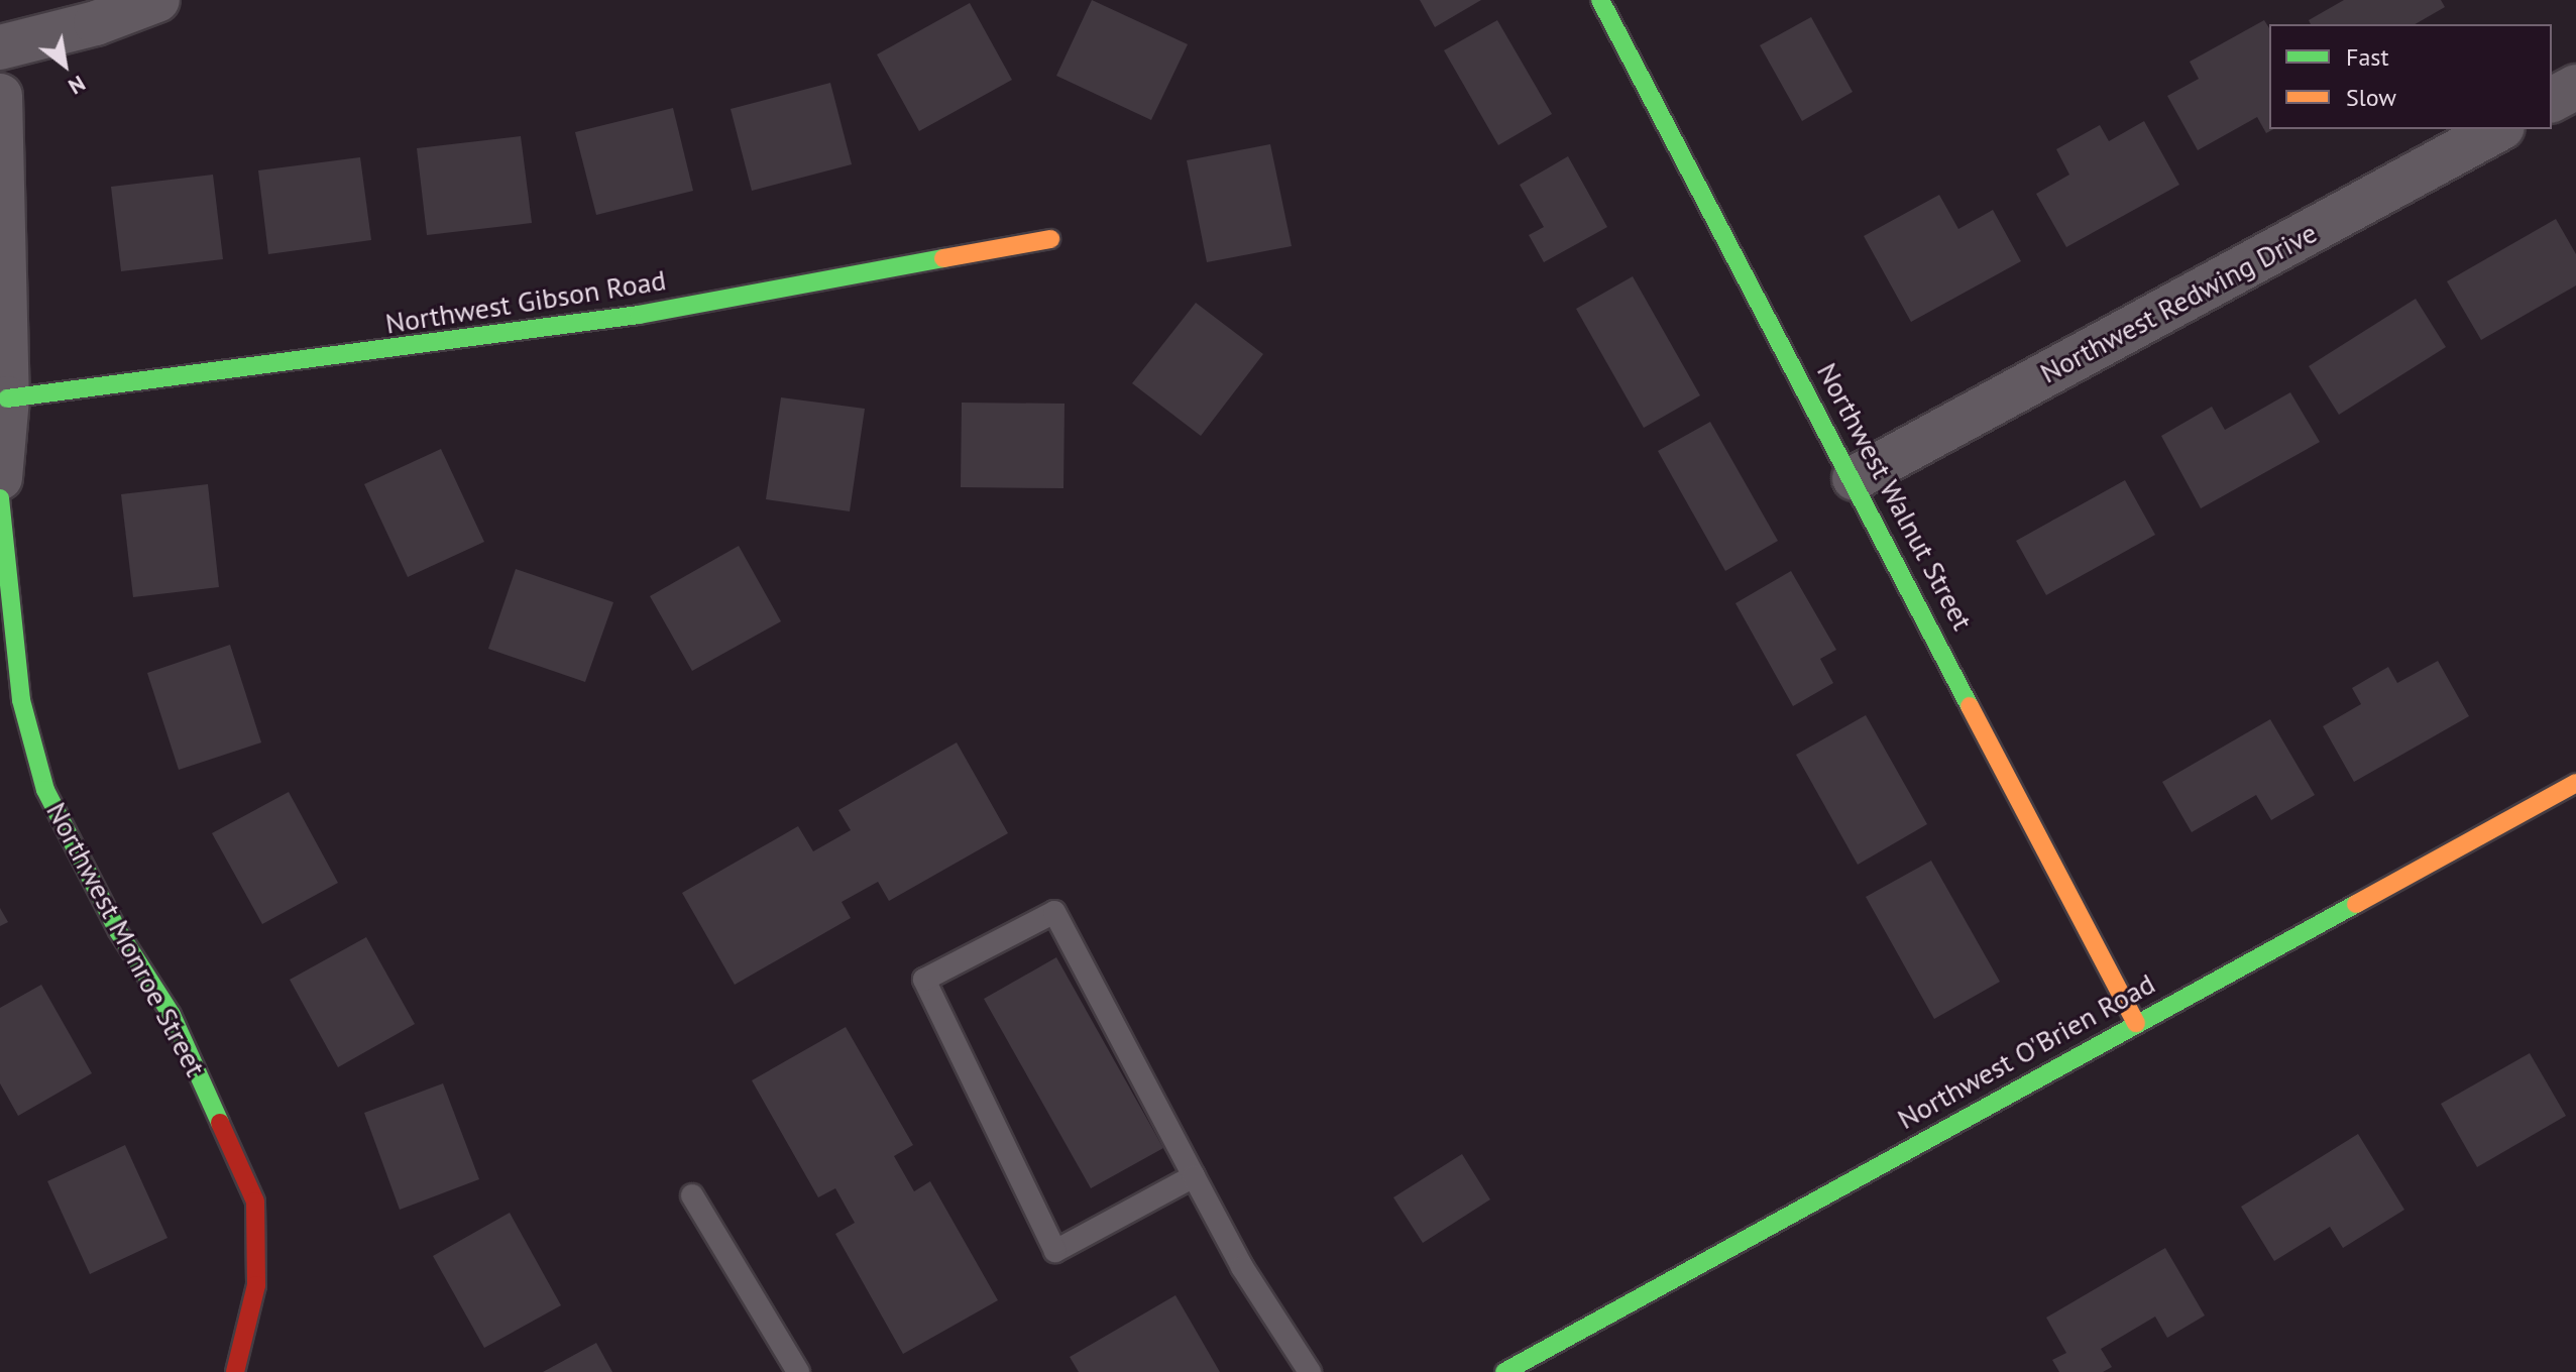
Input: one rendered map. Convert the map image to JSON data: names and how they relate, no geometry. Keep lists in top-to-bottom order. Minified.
{"streets":{"street":["Northwest Gibson Road","Northwest Redwing Drive","Northwest Walnut Street","Northwest Monroe Street","Northwest O'Brien Road"]},"crossings":[["Northwest Redwing Drive","Northwest Walnut Street"],["Northwest Walnut Street","Northwest O'Brien Road"]],"legend":["Fast","Slow"],"north":"bottom right"}
